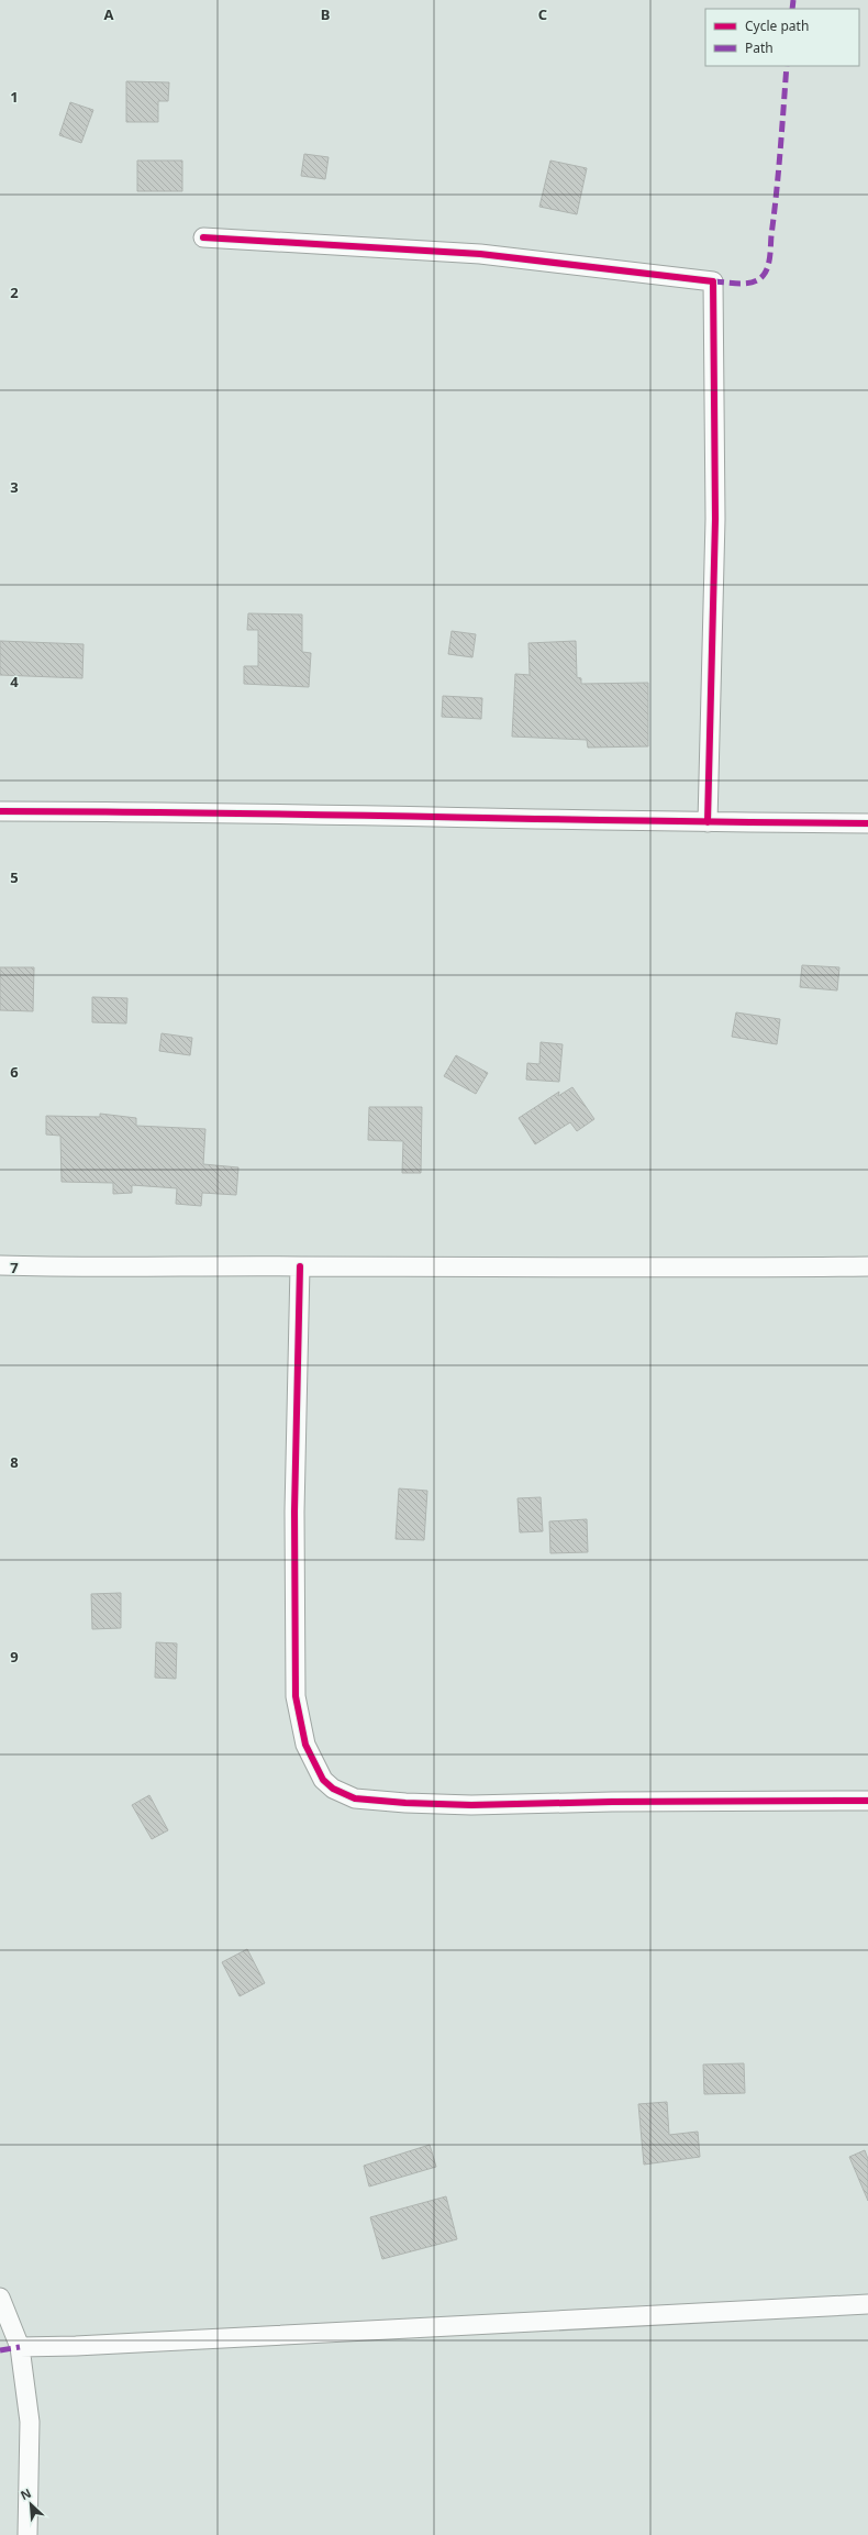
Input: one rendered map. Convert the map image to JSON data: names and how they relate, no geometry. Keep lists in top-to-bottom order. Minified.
{"legend":["Cycle path","Path"],"north":"top left","grid":{"columns":["A","B","C"],"rows":["1","2","3","4","5","6","7","8","9"]}}
